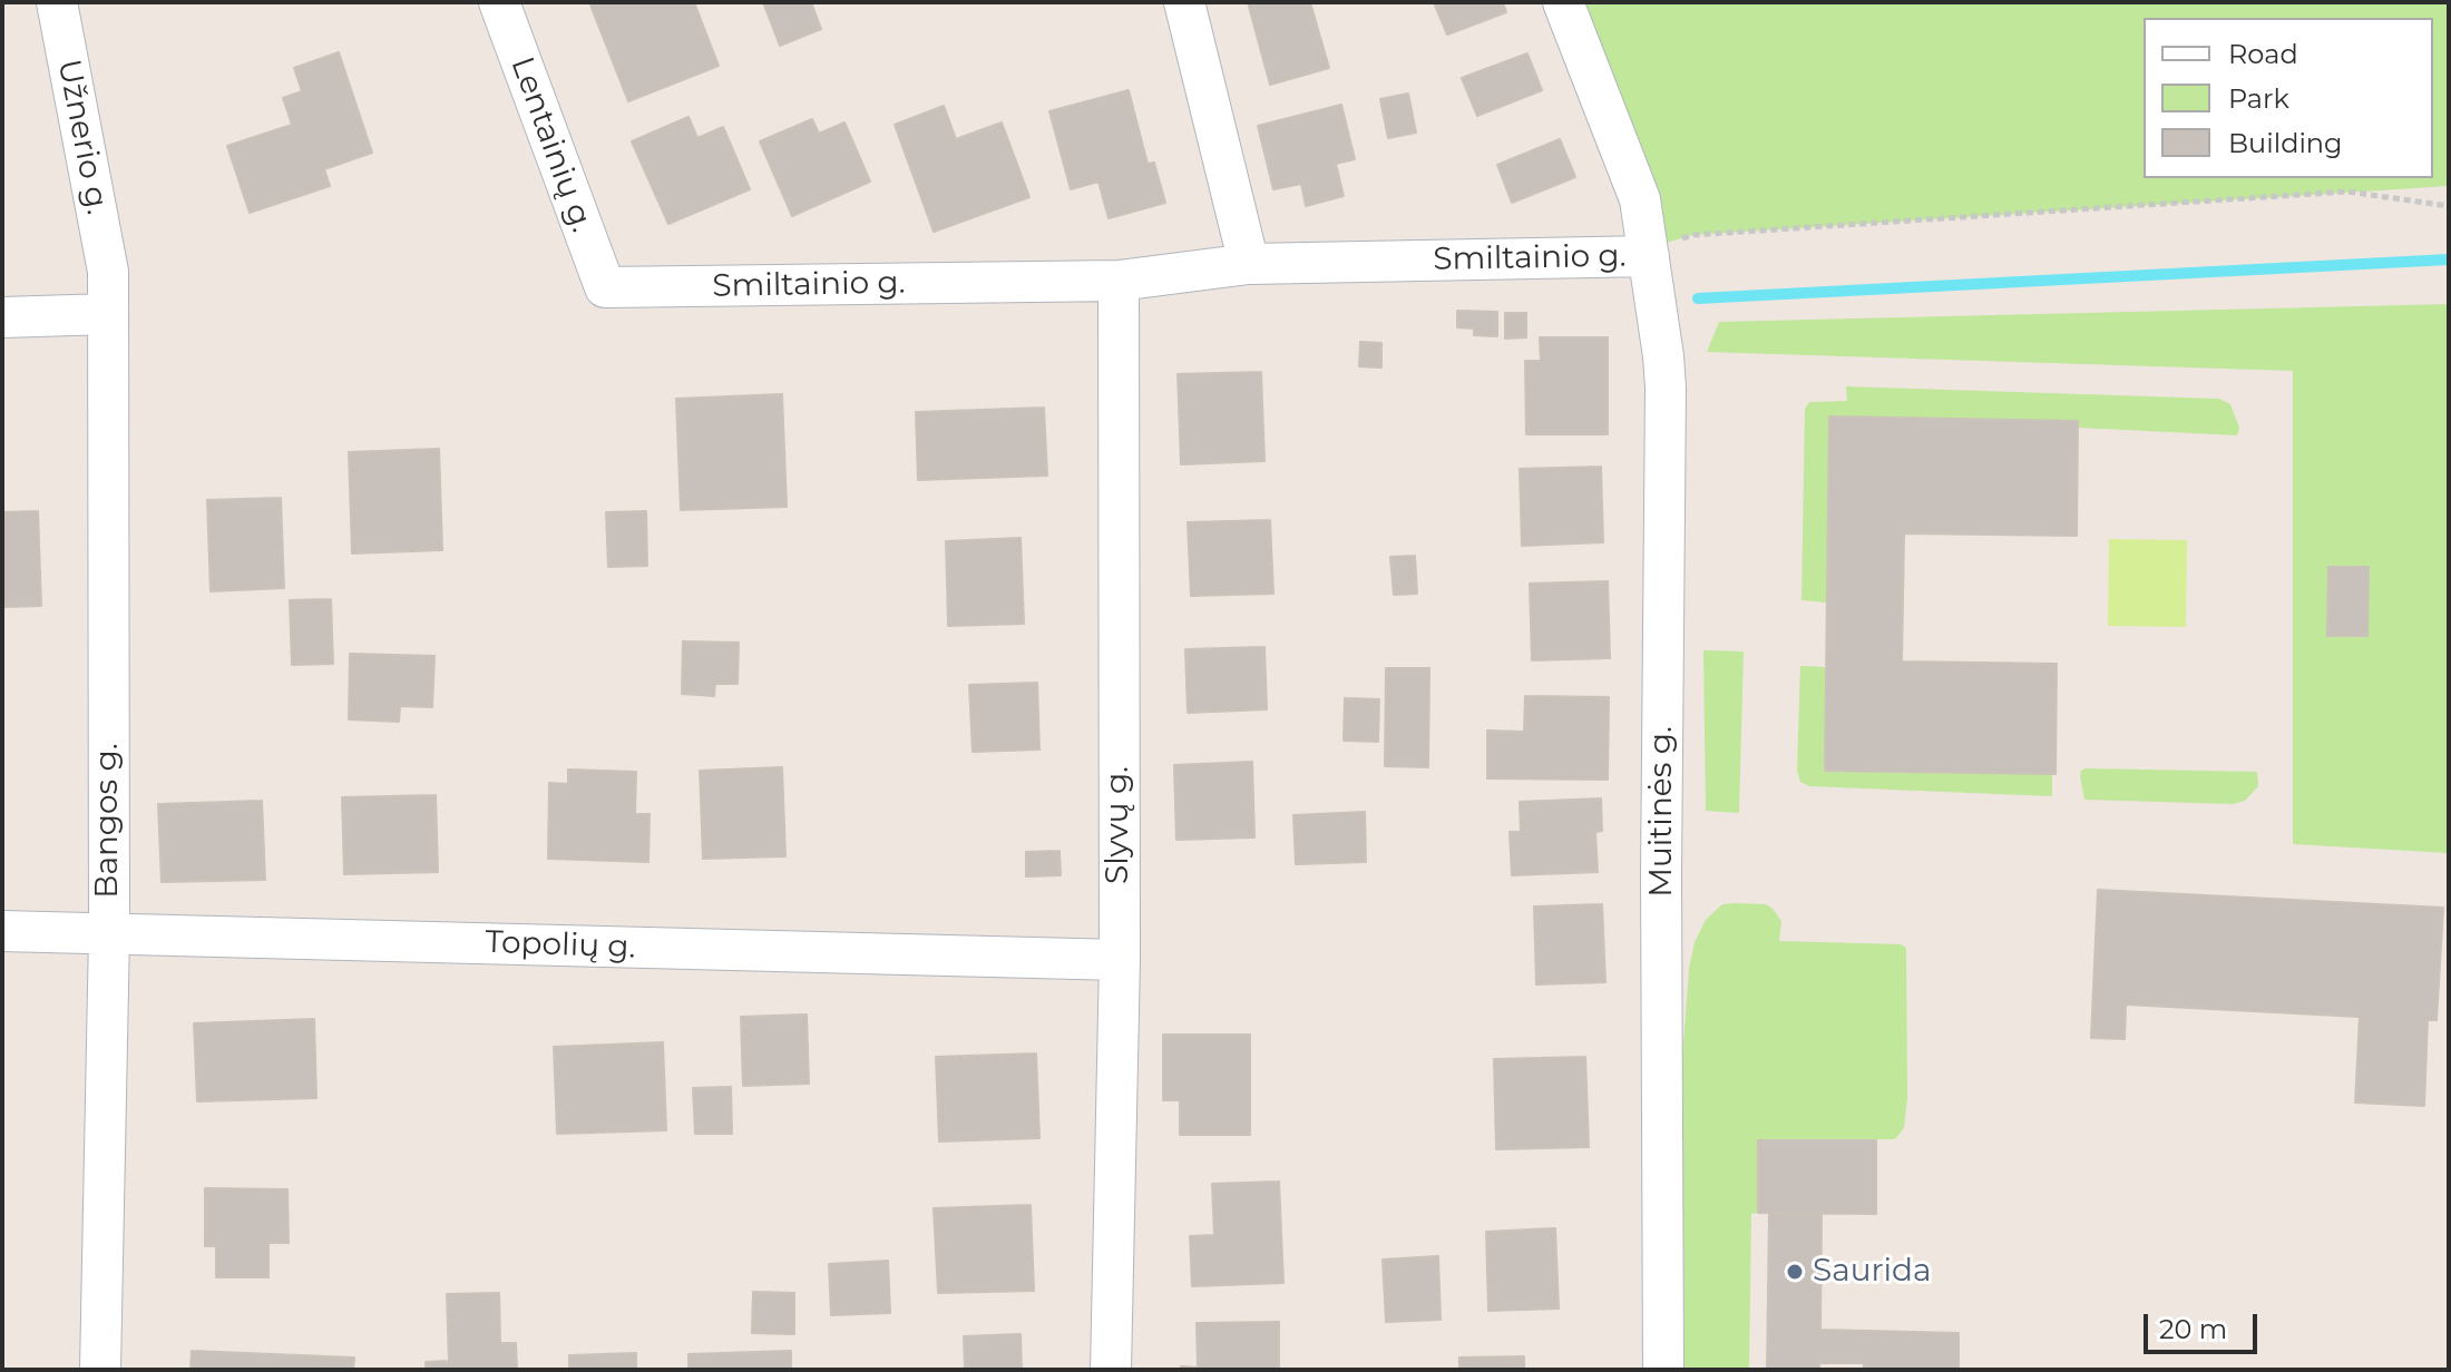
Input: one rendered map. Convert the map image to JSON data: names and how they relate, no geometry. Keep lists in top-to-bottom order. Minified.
{"streets":{"street":["Užnerio g.","Lentainių g.","Smiltainio g.","Muitinės g.","Bangos g.","Slyvų g.","Topolių g."]},"crossings":[["Užnerio g.","Bangos g."],["Lentainių g.","Smiltainio g."],["Smiltainio g.","Muitinės g."],["Smiltainio g.","Slyvų g."],["Bangos g.","Topolių g."],["Slyvų g.","Topolių g."]],"places":["Saurida"],"legend":["Road","Park","Building"],"scale_bar":"20 m"}
